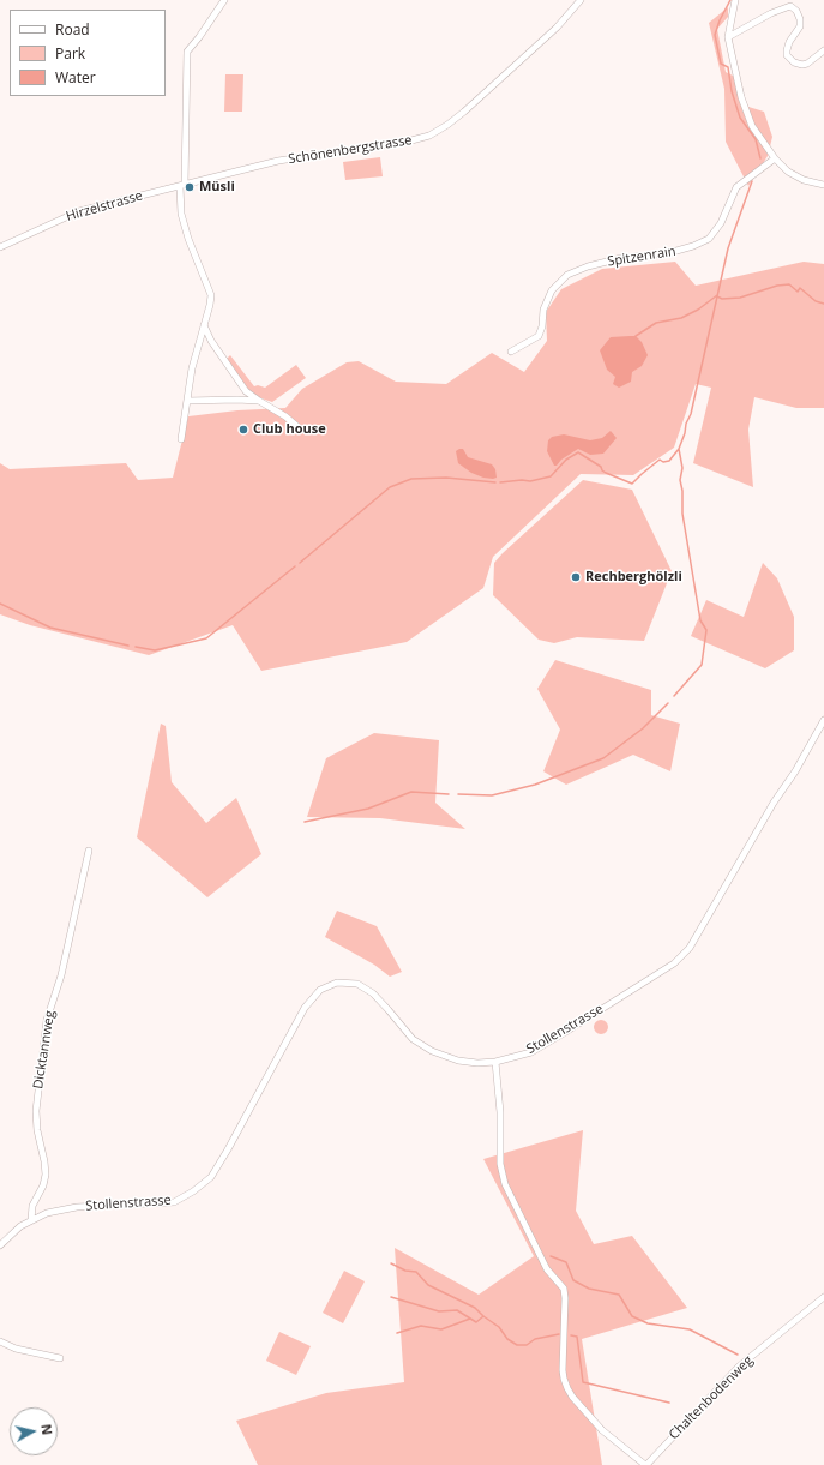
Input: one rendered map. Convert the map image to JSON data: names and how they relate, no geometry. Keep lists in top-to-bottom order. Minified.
{"streets":{"street":["Schönenbergstrasse","Hirzelstrasse","Spitzenrain","Stollenstrasse","Dicktannweg","Chaltenbodenweg"]},"crossings":[["Schönenbergstrasse","Hirzelstrasse"],["Stollenstrasse","Dicktannweg"]],"places":["Müsli","Club house","Rechberghölzli"],"legend":["Road","Park","Water"],"north":"right"}
